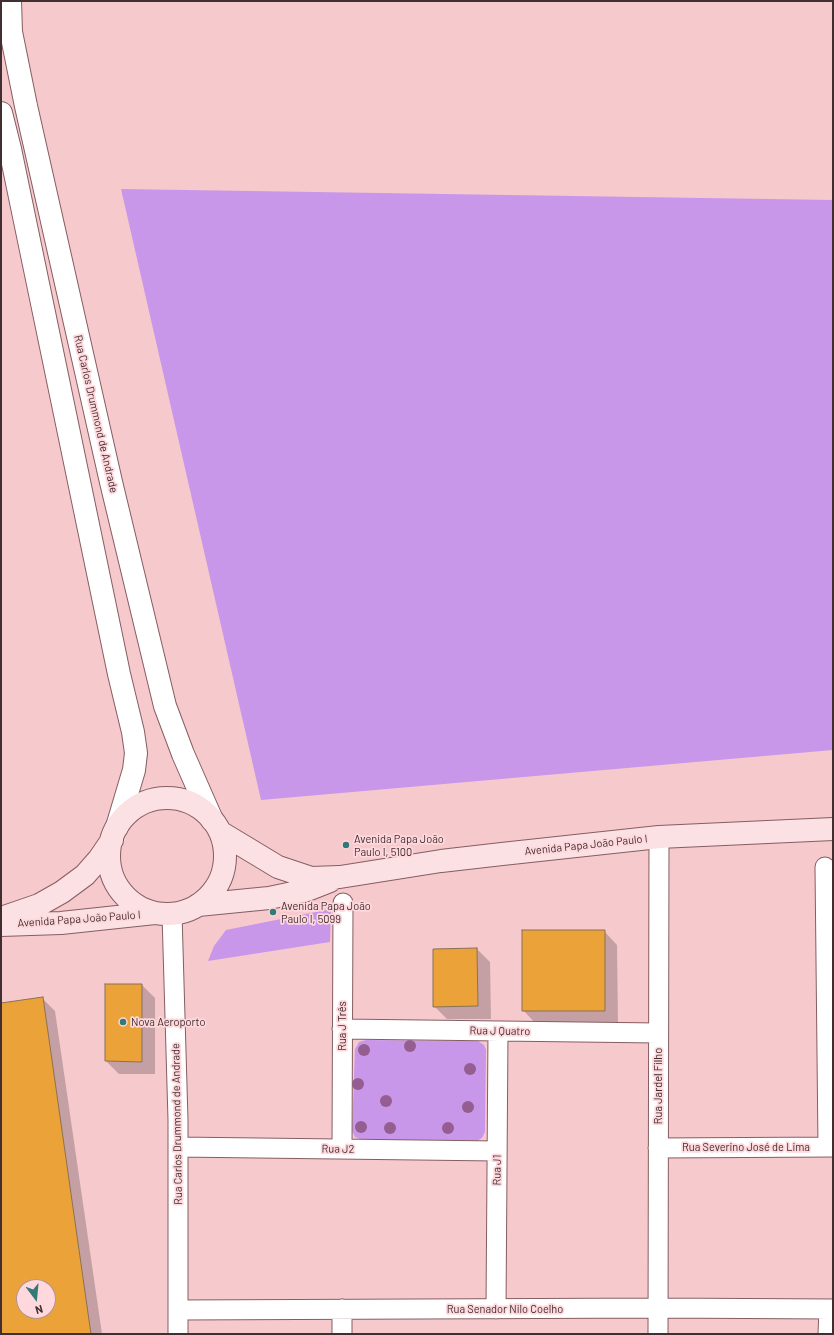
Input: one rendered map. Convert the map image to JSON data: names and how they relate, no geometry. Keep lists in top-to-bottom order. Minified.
{"streets":{"main road":["Avenida Papa João Paulo I"],"street":["Rua Carlos Drummond de Andrade","Rua J Três","Rua J Quatro","Rua Jardel Filho","Rua Severino José de Lima","Rua J2","Rua J1","Rua Senador Nilo Coelho"]},"crossings":[["Rua Carlos Drummond de Andrade","Avenida Papa João Paulo I"],["Rua Carlos Drummond de Andrade","Rua J2"],["Rua Carlos Drummond de Andrade","Rua Senador Nilo Coelho"],["Avenida Papa João Paulo I","Rua Jardel Filho"],["Rua J Três","Rua J Quatro"],["Rua J Três","Rua J2"],["Rua J Quatro","Rua Jardel Filho"],["Rua J Quatro","Rua J1"],["Rua Jardel Filho","Rua Severino José de Lima"],["Rua Jardel Filho","Rua Senador Nilo Coelho"],["Rua J2","Rua J1"],["Rua J1","Rua Senador Nilo Coelho"]],"places":["Avenida Papa João Paulo I, 5100","Avenida Papa João Paulo I, 5099","Nova Aeroporto"],"north":"bottom"}
